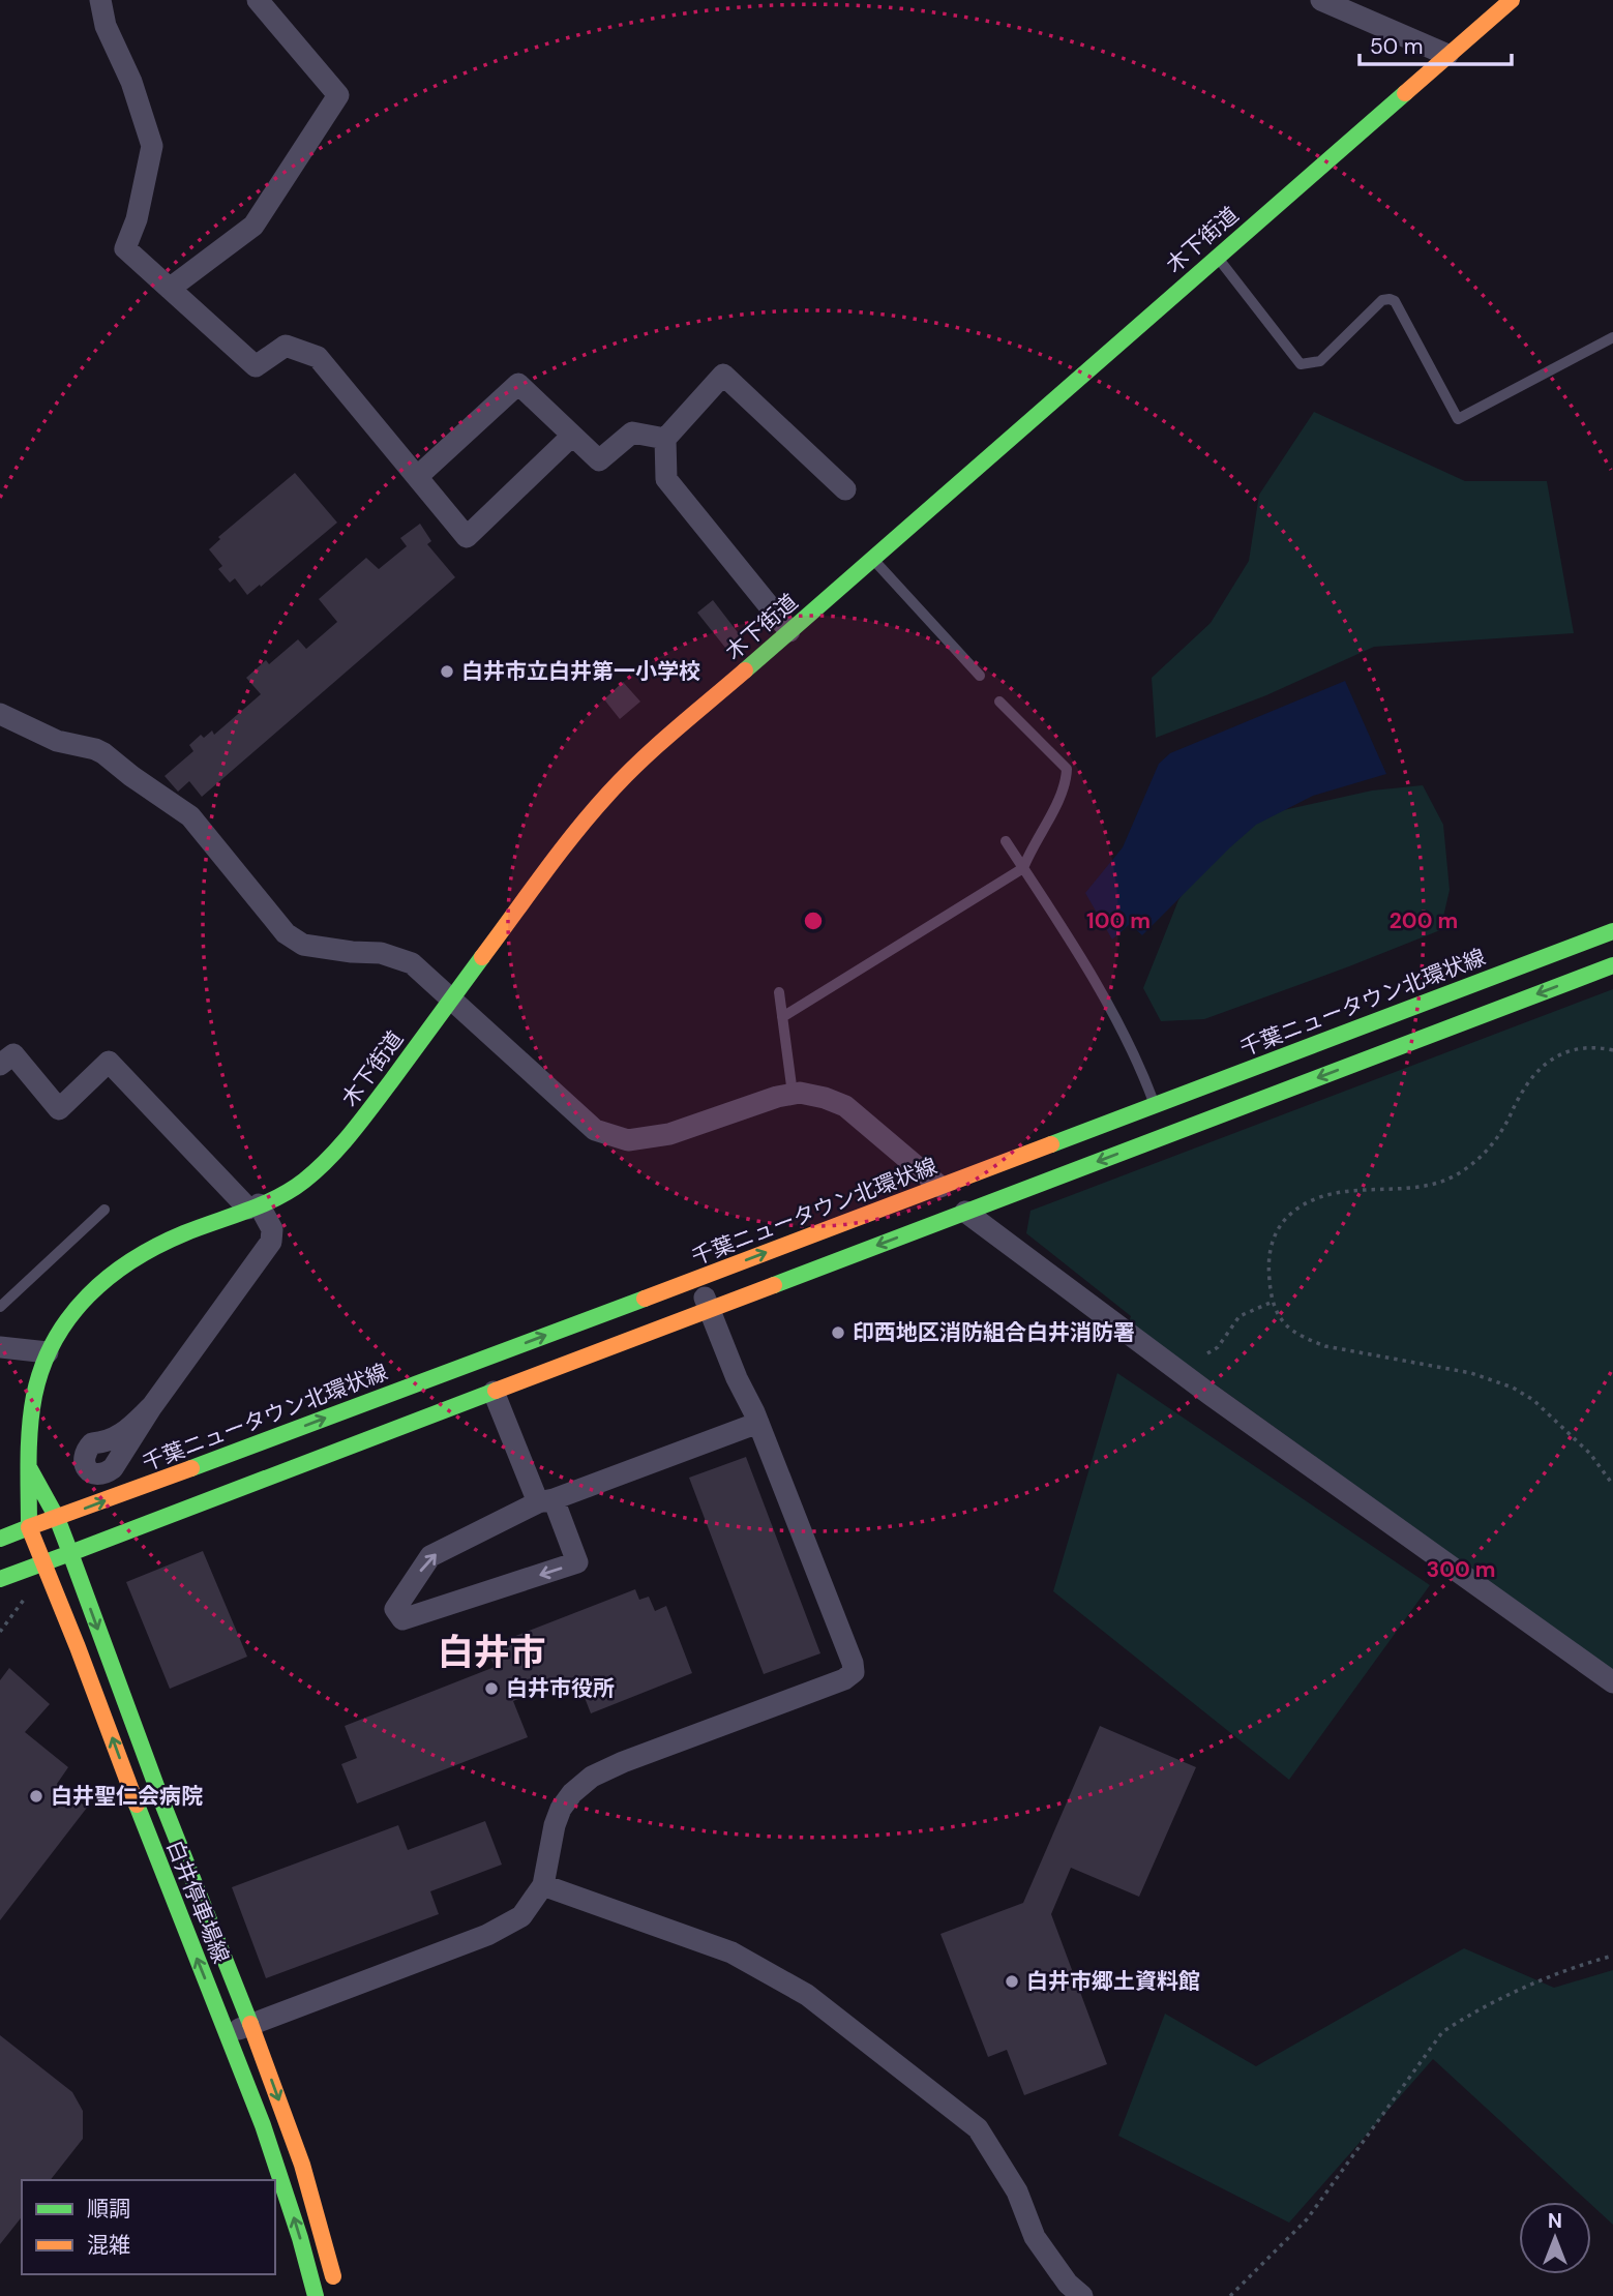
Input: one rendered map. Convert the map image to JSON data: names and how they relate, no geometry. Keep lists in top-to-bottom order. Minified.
{"streets":{"main road":["木下街道","千葉ニュータウン北環状線","白井停車場線"]},"crossings":[["木下街道","千葉ニュータウン北環状線"],["木下街道","白井停車場線"],["千葉ニュータウン北環状線","白井停車場線"]],"districts":["白井市"],"places":["白井市立白井第一小学校","印西地区消防組合白井消防署","白井市役所","白井聖仁会病院","白井市郷土資料館"],"legend":["順調","混雑"],"scale_bar":"50 m","north":"top","rings":["100 m","200 m","300 m"]}
